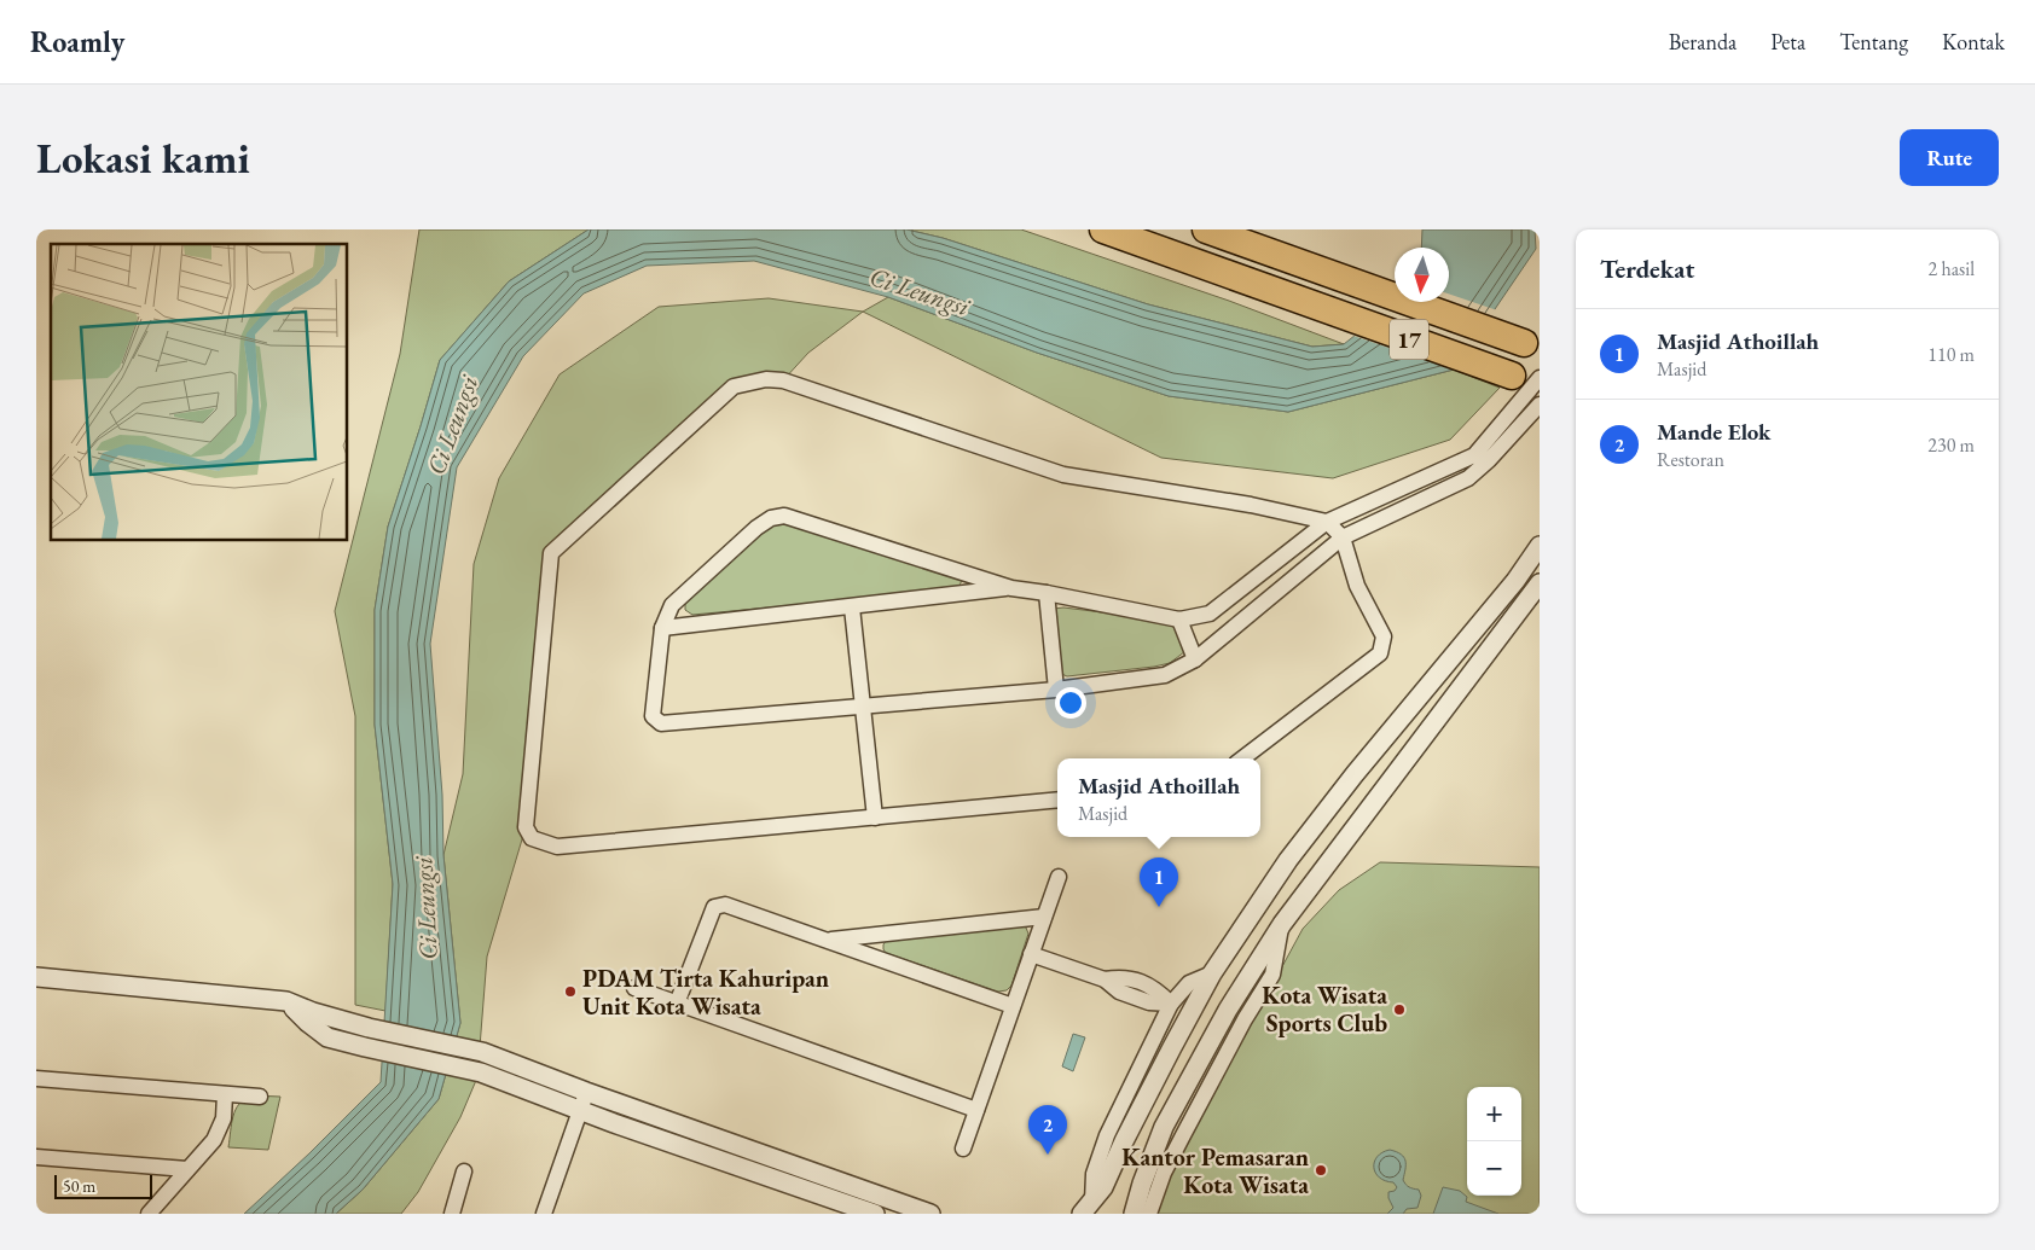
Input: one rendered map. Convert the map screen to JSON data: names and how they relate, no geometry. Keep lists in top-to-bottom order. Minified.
{"streets":{"highway":["17"]},"water":["Ci Leungsi"],"places":["PDAM Tirta Kahuripan Unit Kota Wisata","Kota Wisata Sports Club","Kantor Pemasaran Kota Wisata"],"scale_bar":"50 m","north":"bottom","page":{"header":"Roamly","nav":["Beranda","Peta","Tentang","Kontak"],"buttons":"Rute","title":"Lokasi kami","heading":["Terdekat","2 hasil"],"list":[{"mark":"1","name":"Masjid Athoillah","note":"Masjid","value":"110 m"},{"mark":"2","name":"Mande Elok","note":"Restoran","value":"230 m"}],"popup":["Masjid Athoillah","Masjid"],"pins":["1","2"],"map_buttons":["+","−"],"scale":"50 m"}}
